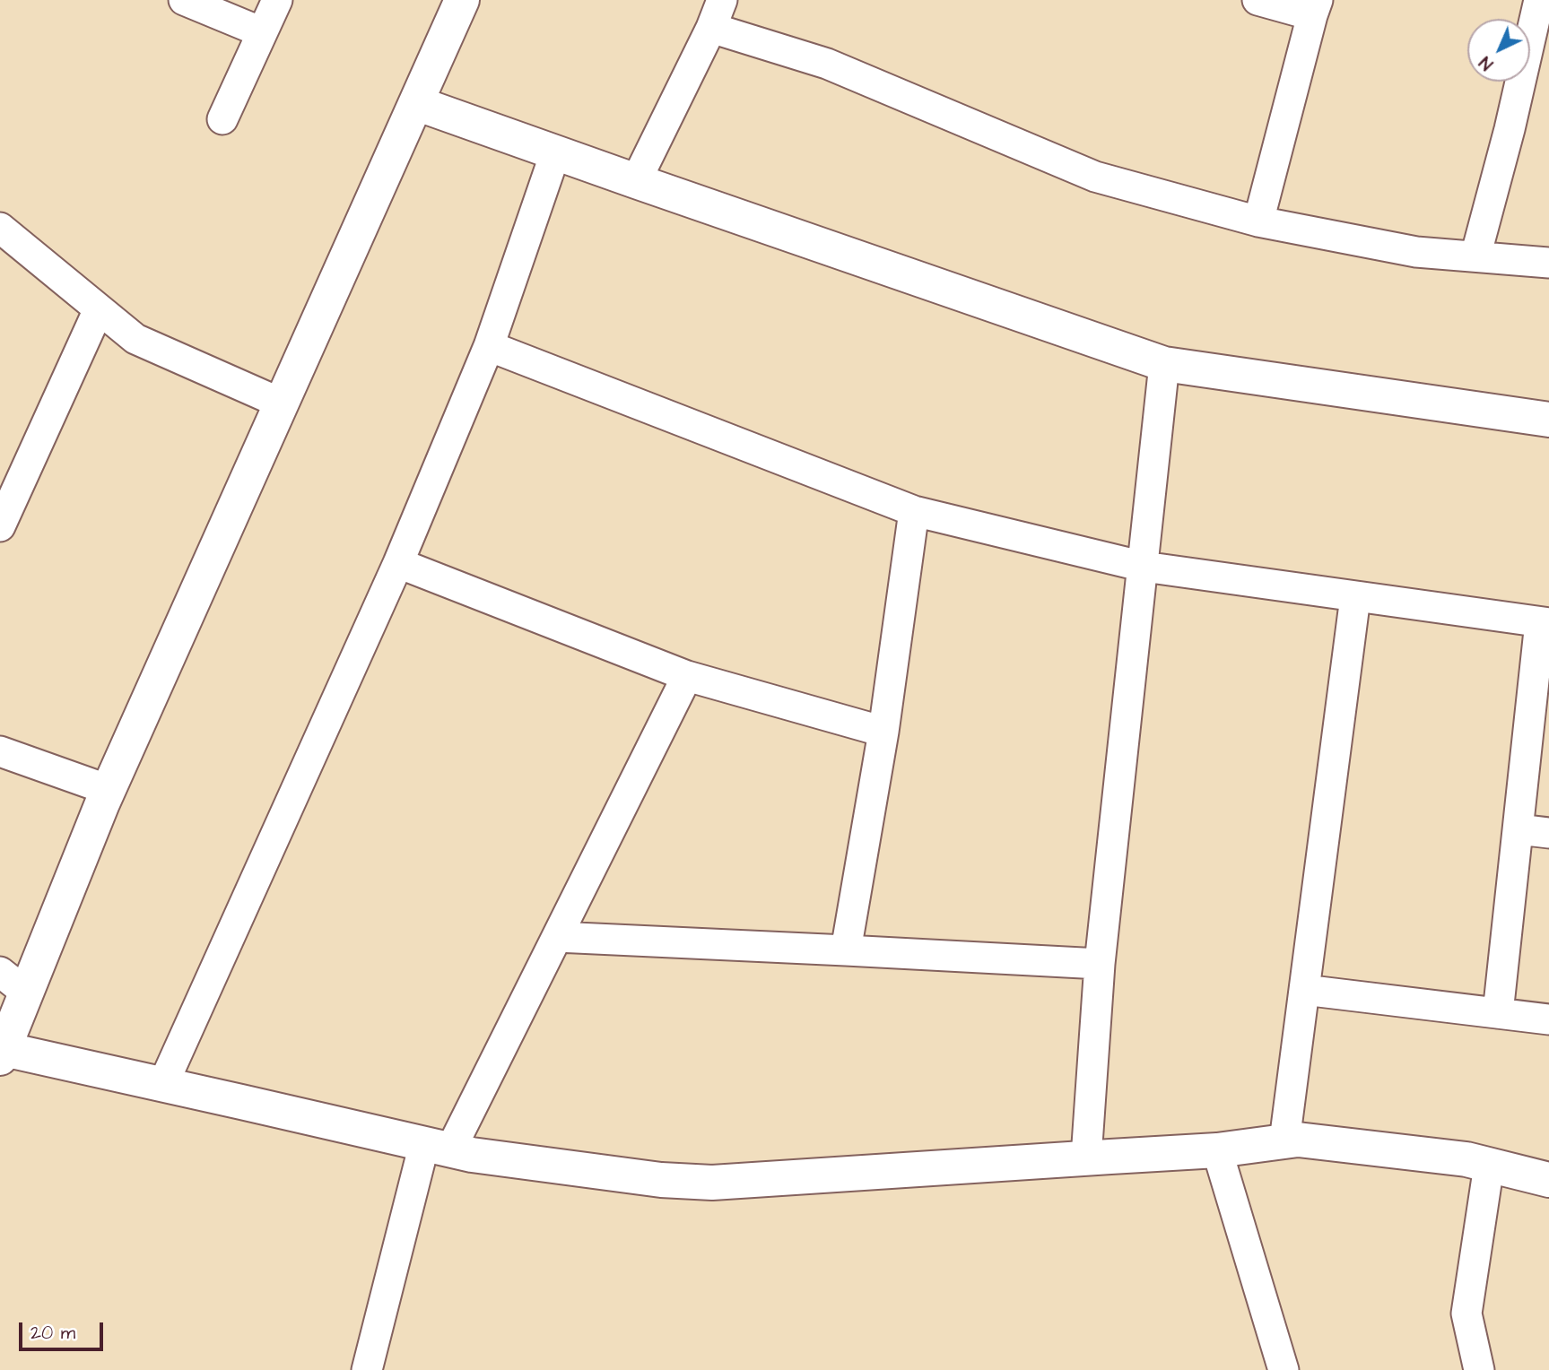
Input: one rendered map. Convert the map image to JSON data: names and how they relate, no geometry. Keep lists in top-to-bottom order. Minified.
{"scale_bar":"20 m","north":"bottom left"}
